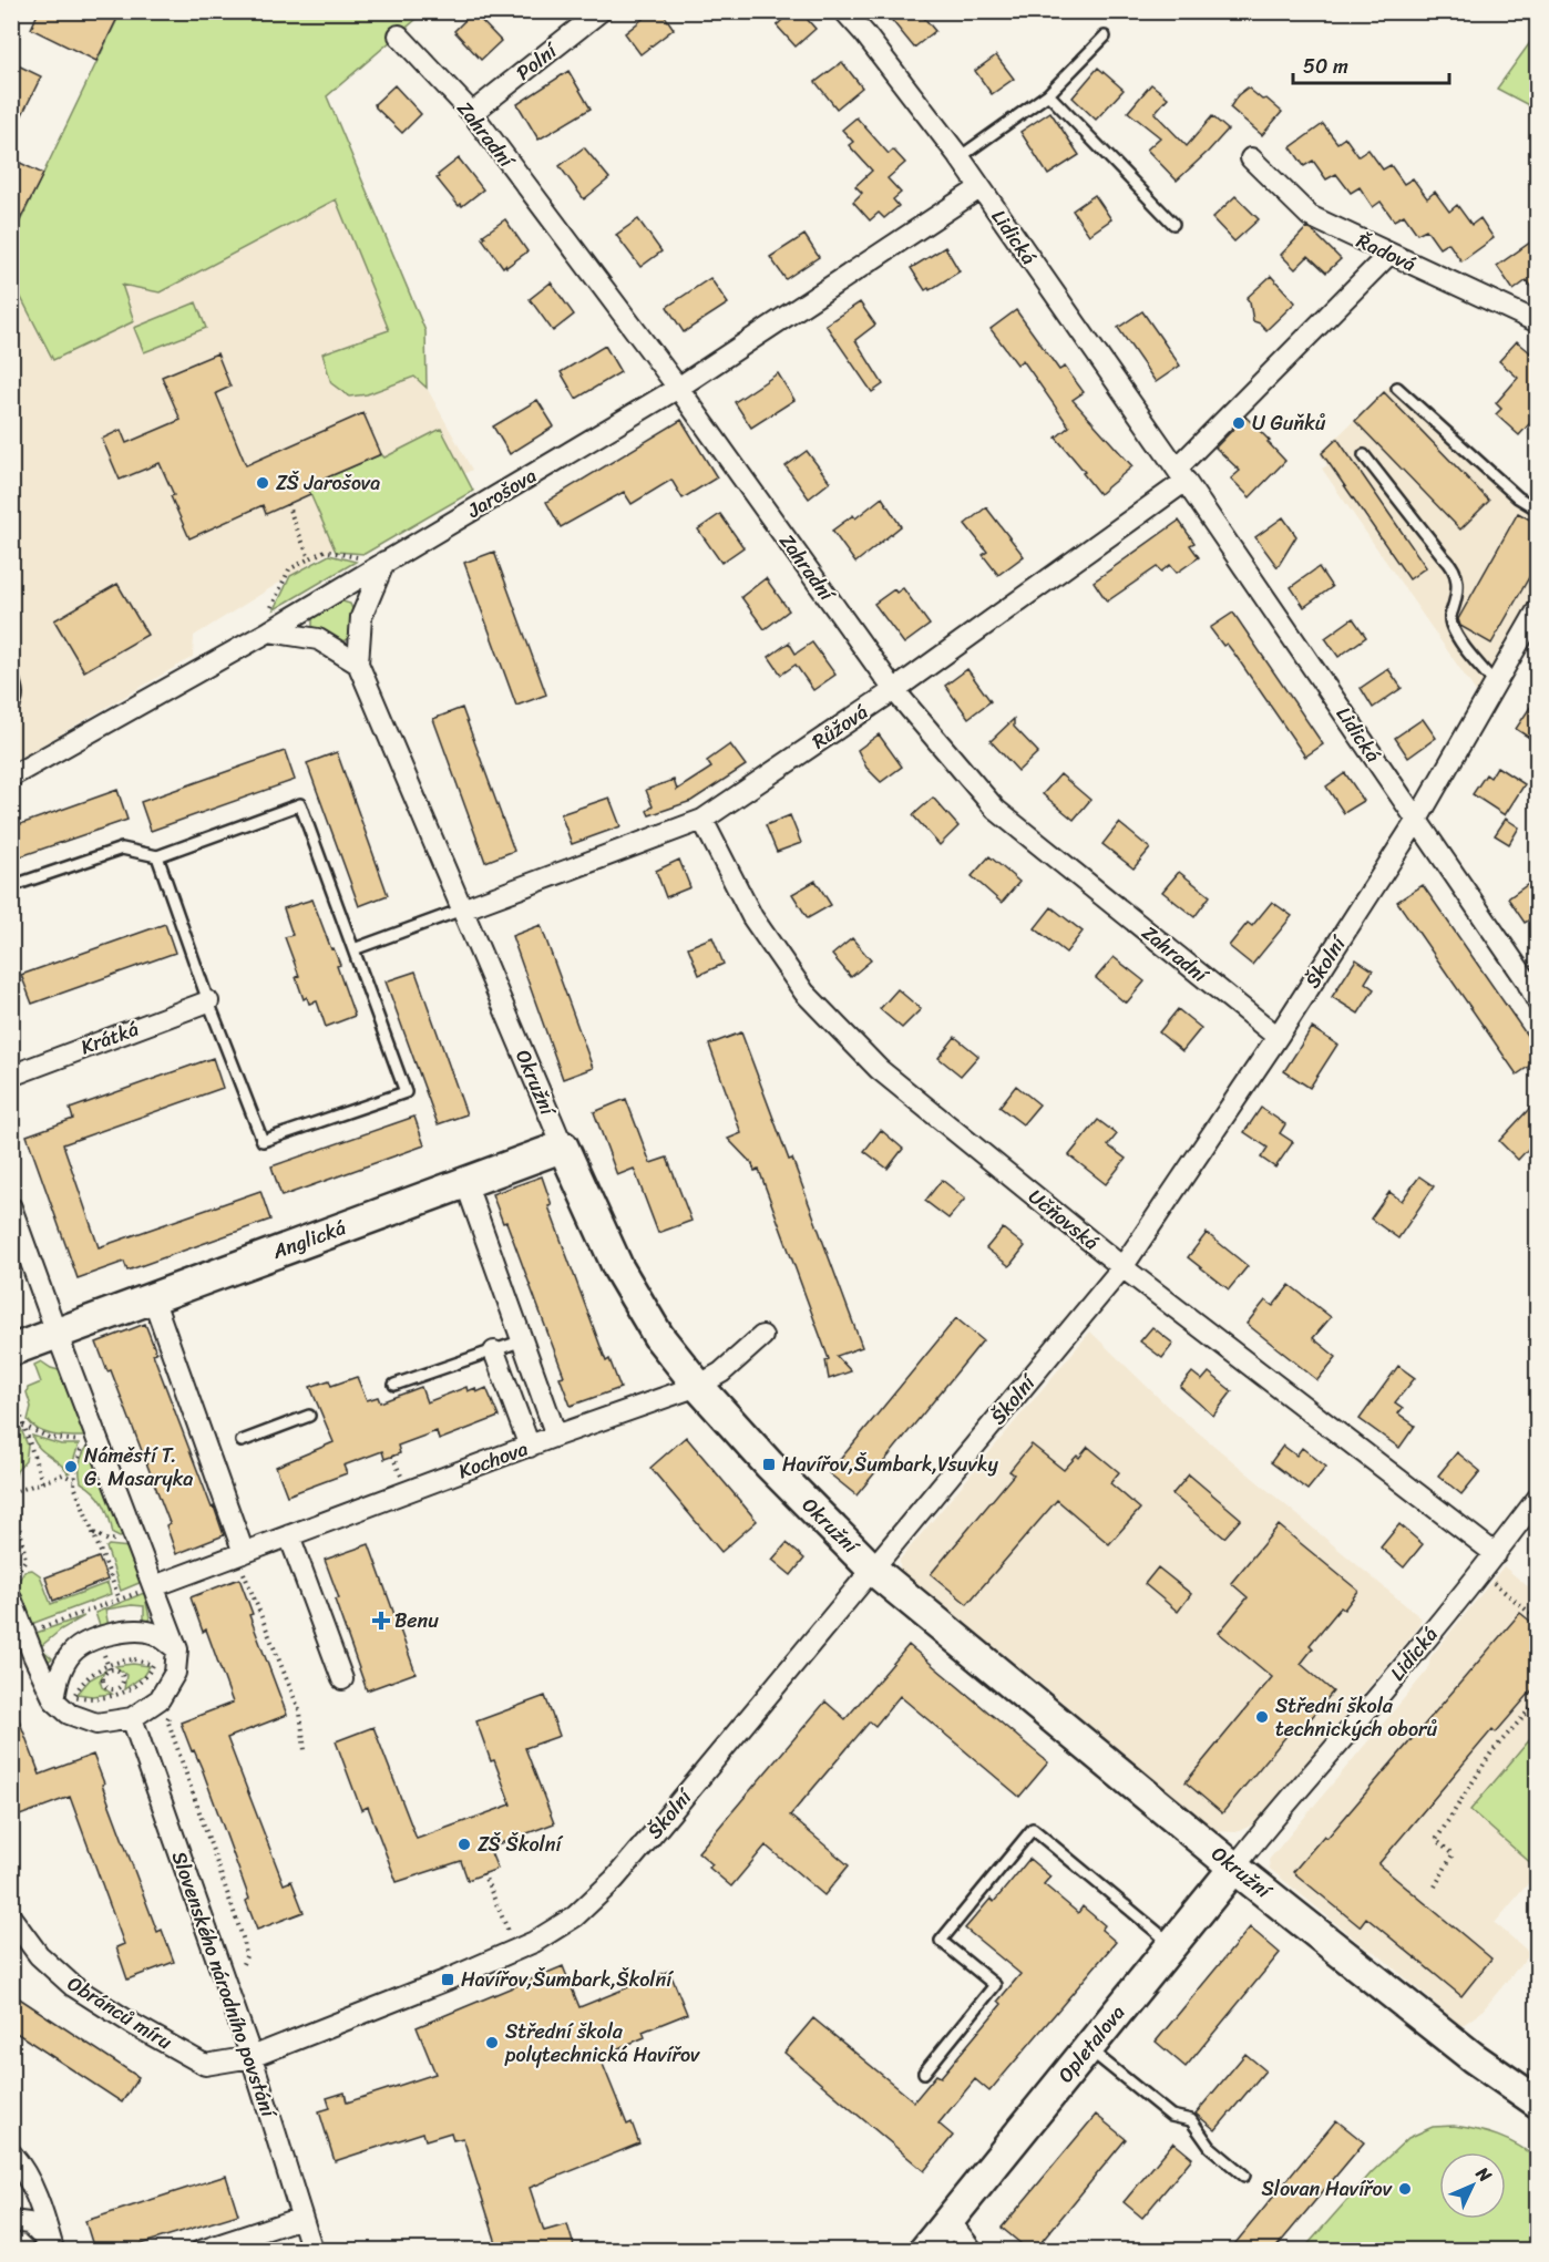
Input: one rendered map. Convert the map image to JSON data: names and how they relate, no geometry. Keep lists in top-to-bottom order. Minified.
{"streets":{"street":["Polní","Zahradní","Lidická","Řadová","Jarošova","Růžová","Školní","Krátká","Okružní","Učňovská","Anglická","Kochova","Slovenského národního povstání","Obránců míru","Opletalova"]},"crossings":[["Polní","Zahradní"],["Zahradní","Jarošova"],["Zahradní","Růžová"],["Zahradní","Školní"],["Lidická","Jarošova"],["Lidická","Růžová"],["Lidická","Školní"],["Lidická","Okružní"],["Lidická","Učňovská"],["Lidická","Opletalova"],["Jarošova","Okružní"],["Růžová","Okružní"],["Růžová","Učňovská"],["Školní","Okružní"],["Školní","Učňovská"],["Školní","Slovenského národního povstání"],["Školní","Obránců míru"],["Okružní","Anglická"],["Okružní","Kochova"],["Okružní","Opletalova"],["Slovenského národního povstání","Obránců míru"]],"places":{"other":["U Guňků","ZŠ Jarošova","Náměstí T. G. Masaryka","Střední škola technických oborů","ZŠ Školní","Střední škola polytechnická Havířov","Slovan Havířov"],"transit":["Havířov,Šumbark,Vsuvky","Havířov,Šumbark,Školní"],"health":["Benu"]},"scale_bar":"50 m","north":"top right"}
